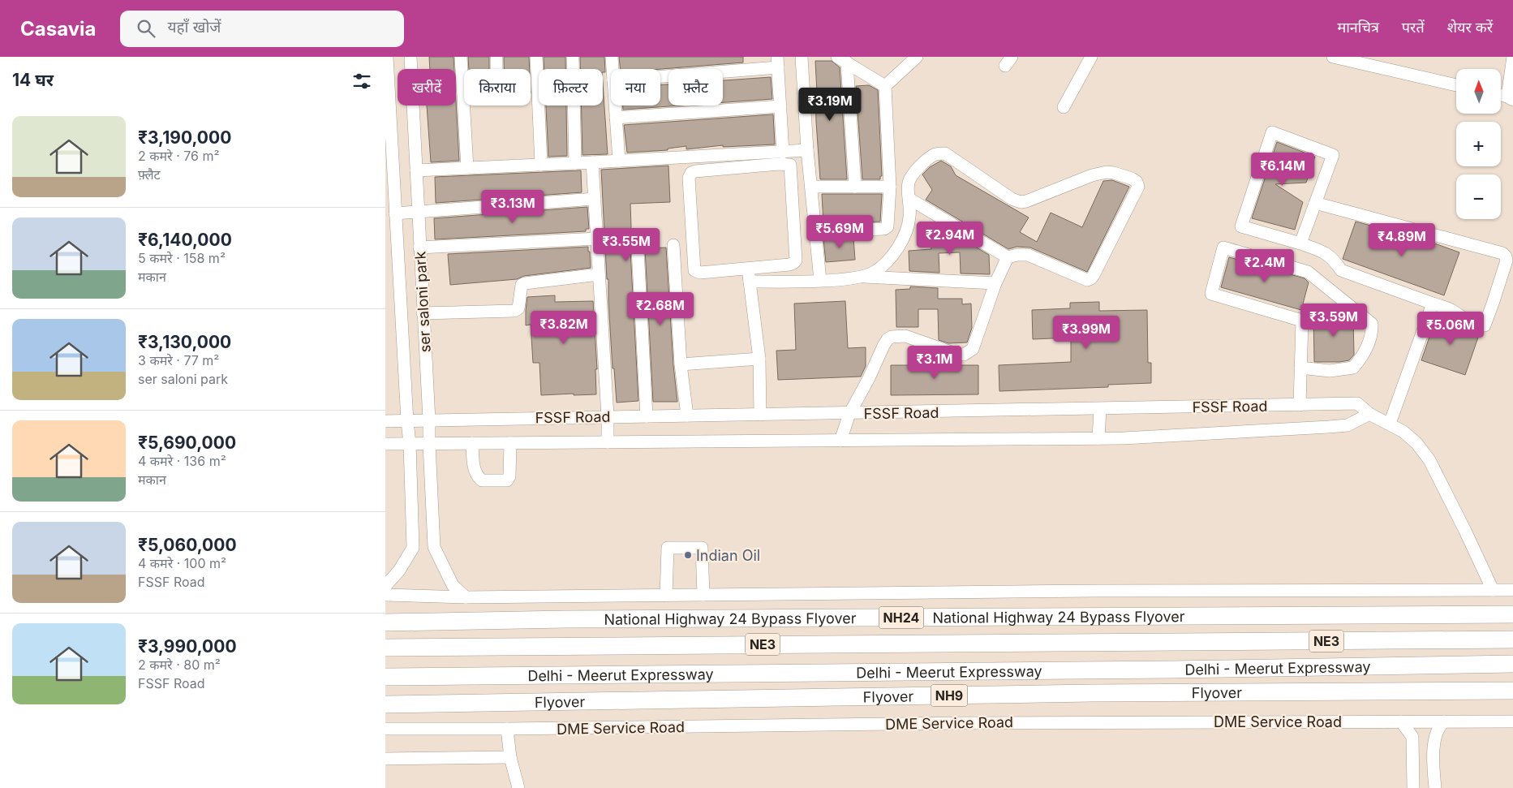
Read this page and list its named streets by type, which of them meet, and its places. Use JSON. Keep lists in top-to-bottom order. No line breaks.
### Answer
{"streets":{"highway":["National Highway 24 Bypass Flyover","NH24","NE3","Delhi - Meerut Expressway","Flyover","NH9"],"street":["ser saloni park","FSSF Road","DME Service Road"]},"crossings":[["ser saloni park","FSSF Road"]],"places":["Indian Oil"],"north":"top","page":{"header":"Casavia","search":"यहाँ खोजें","nav":["मानचित्र","परतें","शेयर करें"],"heading":"14 घर","map_buttons":["+","−"],"chip":["खरीदें","किराया","फ़िल्टर","नया","फ़्लैट"],"price":["₹3.19M","₹6.14M","₹3.13M","₹5.69M","₹2.94M","₹4.89M","₹3.55M","₹2.4M","₹2.68M","₹3.59M","₹3.82M","₹5.06M","₹3.99M","₹3.1M"],"list":[{"name":"₹3,190,000","note":"2 कमरे · 76 m² · फ़्लैट"},{"name":"₹6,140,000","note":"5 कमरे · 158 m² · मकान"},{"name":"₹3,130,000","note":"3 कमरे · 77 m² · ser saloni park"},{"name":"₹5,690,000","note":"4 कमरे · 136 m² · मकान"},{"name":"₹5,060,000","note":"4 कमरे · 100 m² · FSSF Road"},{"name":"₹3,990,000","note":"2 कमरे · 80 m² · FSSF Road"}]}}
